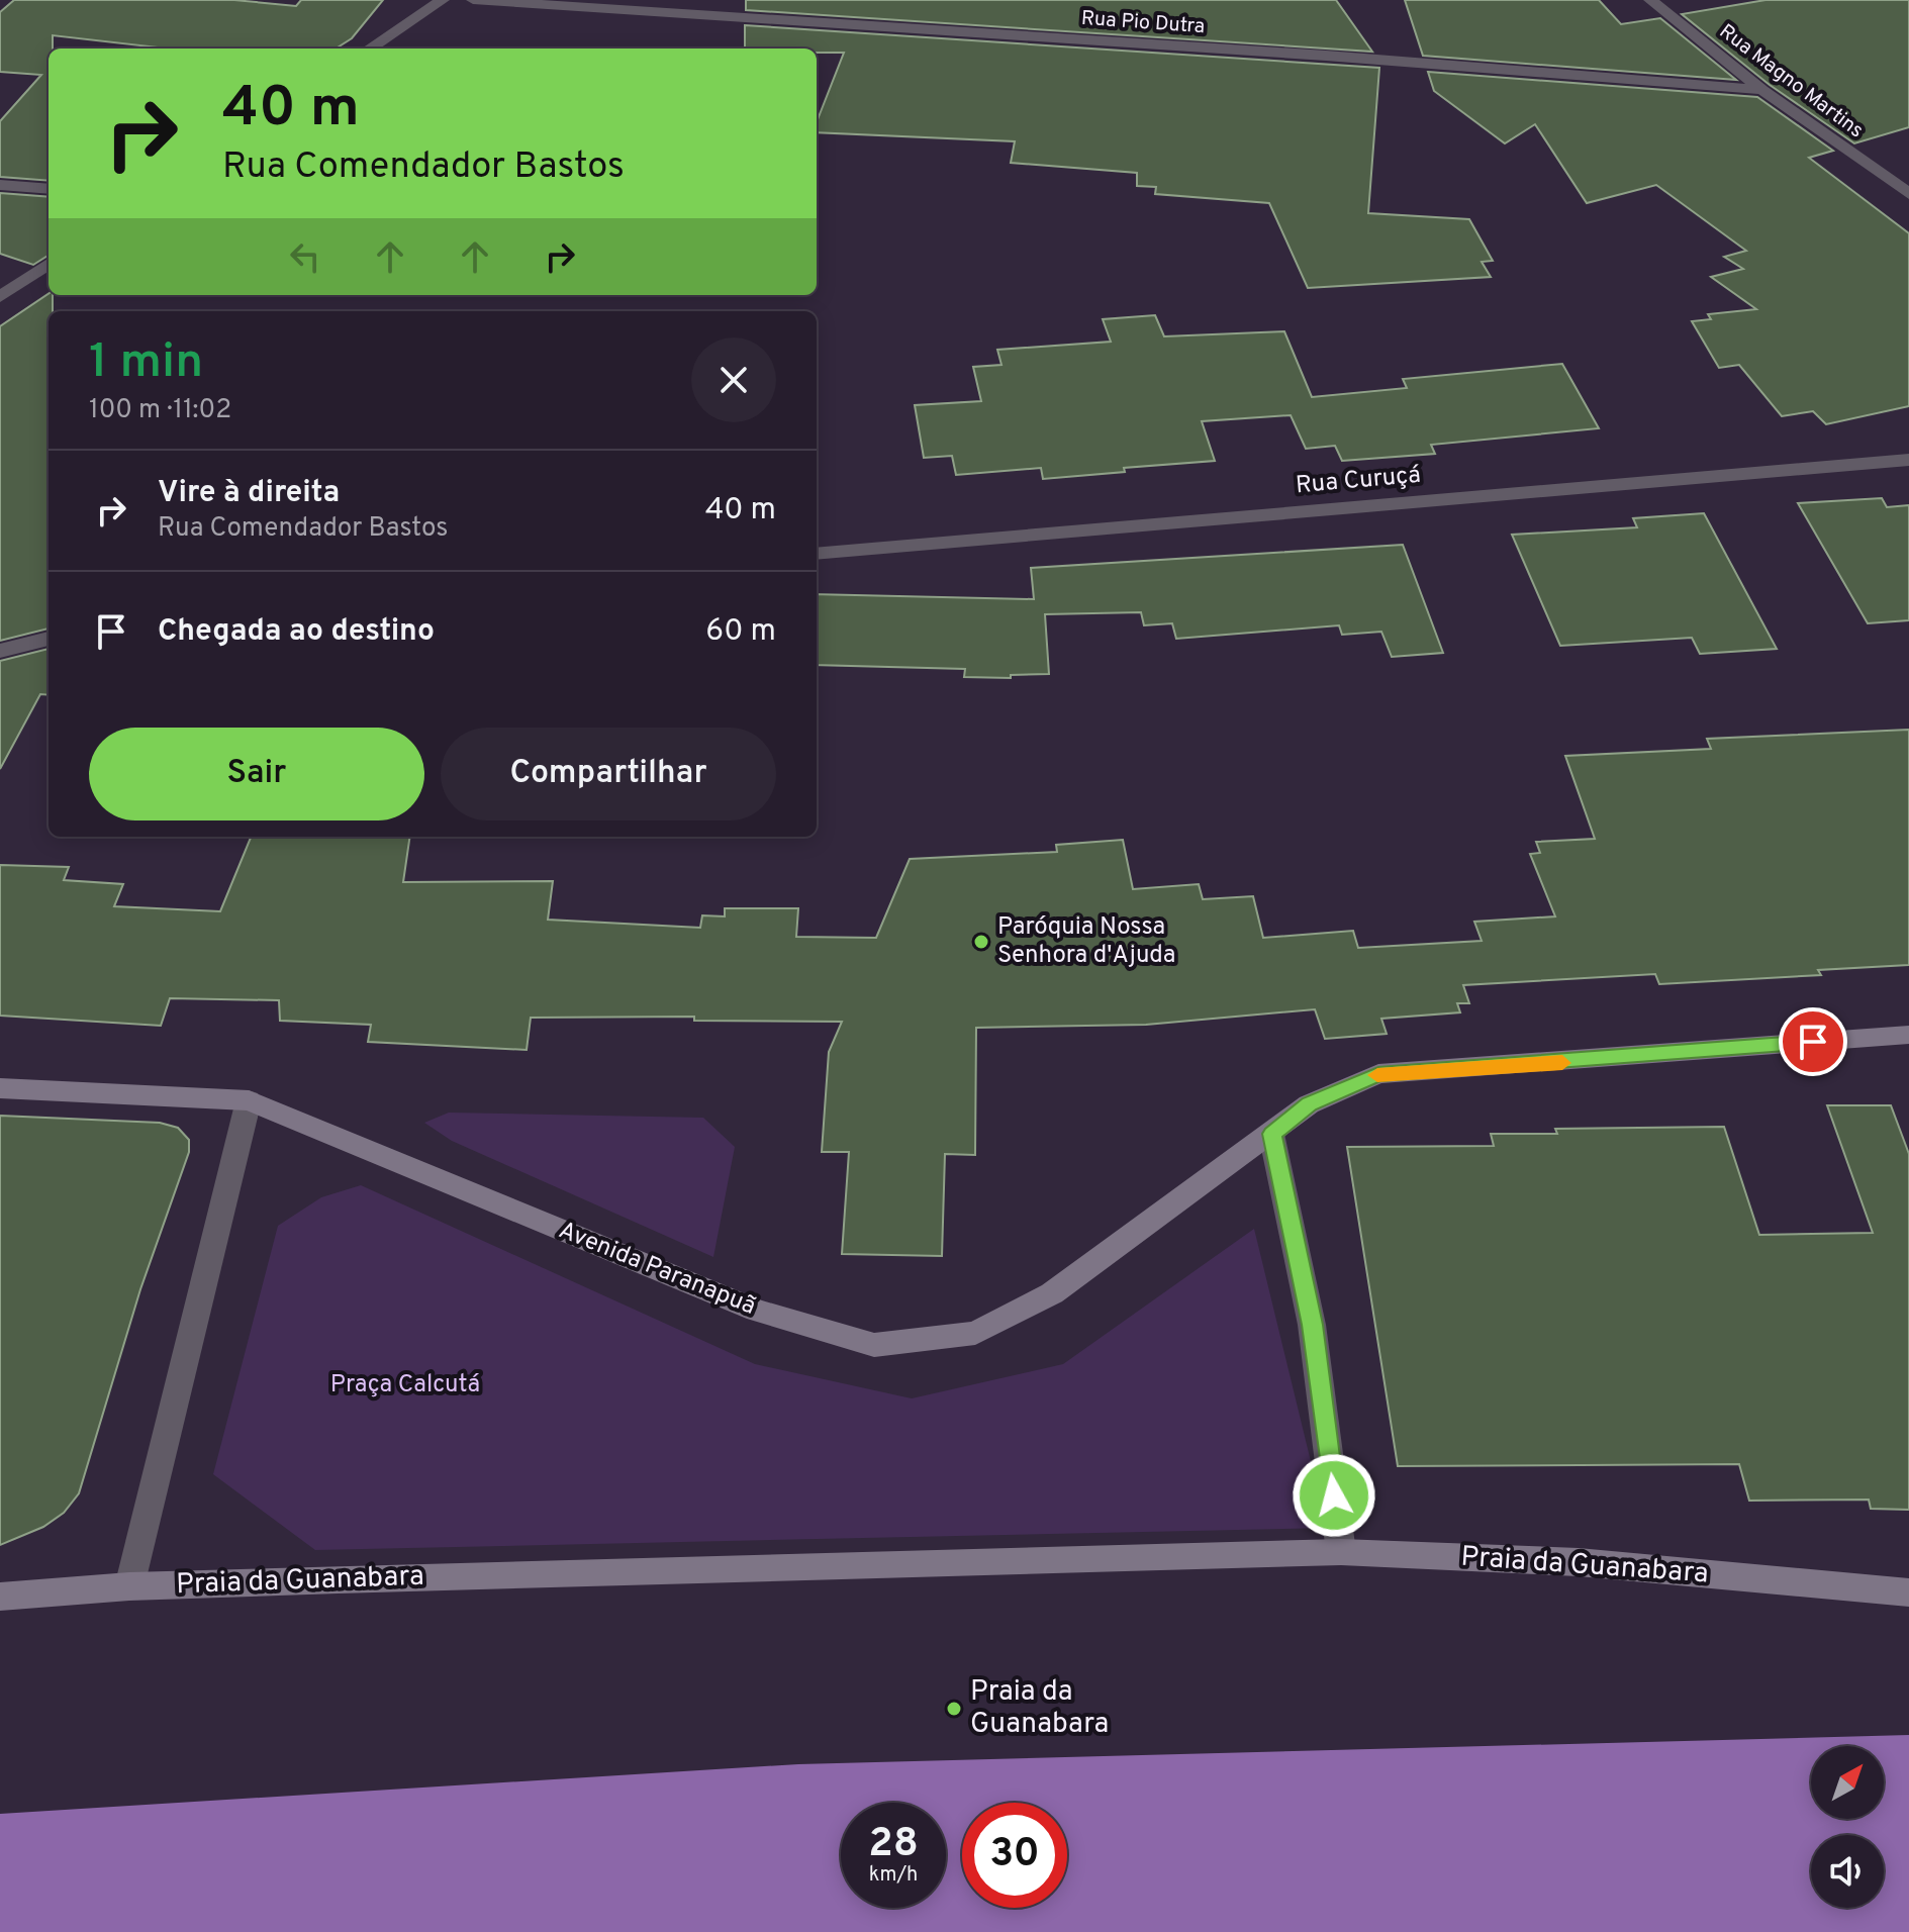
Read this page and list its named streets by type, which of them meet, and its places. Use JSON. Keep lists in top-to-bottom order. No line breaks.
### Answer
{"streets":{"street":["Rua Pio Dutra","Rua Magno Martins","Rua Curuçá","Avenida Paranapuã","Praia da Guanabara"]},"crossings":[["Rua Pio Dutra","Rua Magno Martins"]],"parks":["Praça Calcutá"],"places":["Paróquia Nossa Senhora d'Ajuda","Praia da Guanabara"],"north":"top right","page":{"turn":["40 m","Rua Comendador Bastos"],"heading":["1 min","100 m · 11:02"],"list":[{"name":"Vire à direita","note":"Rua Comendador Bastos","value":"40 m"},{"name":"Chegada ao destino","value":"60 m"}],"buttons":["Sair","Compartilhar"],"speed":"28 km/h","limit":"30"}}
